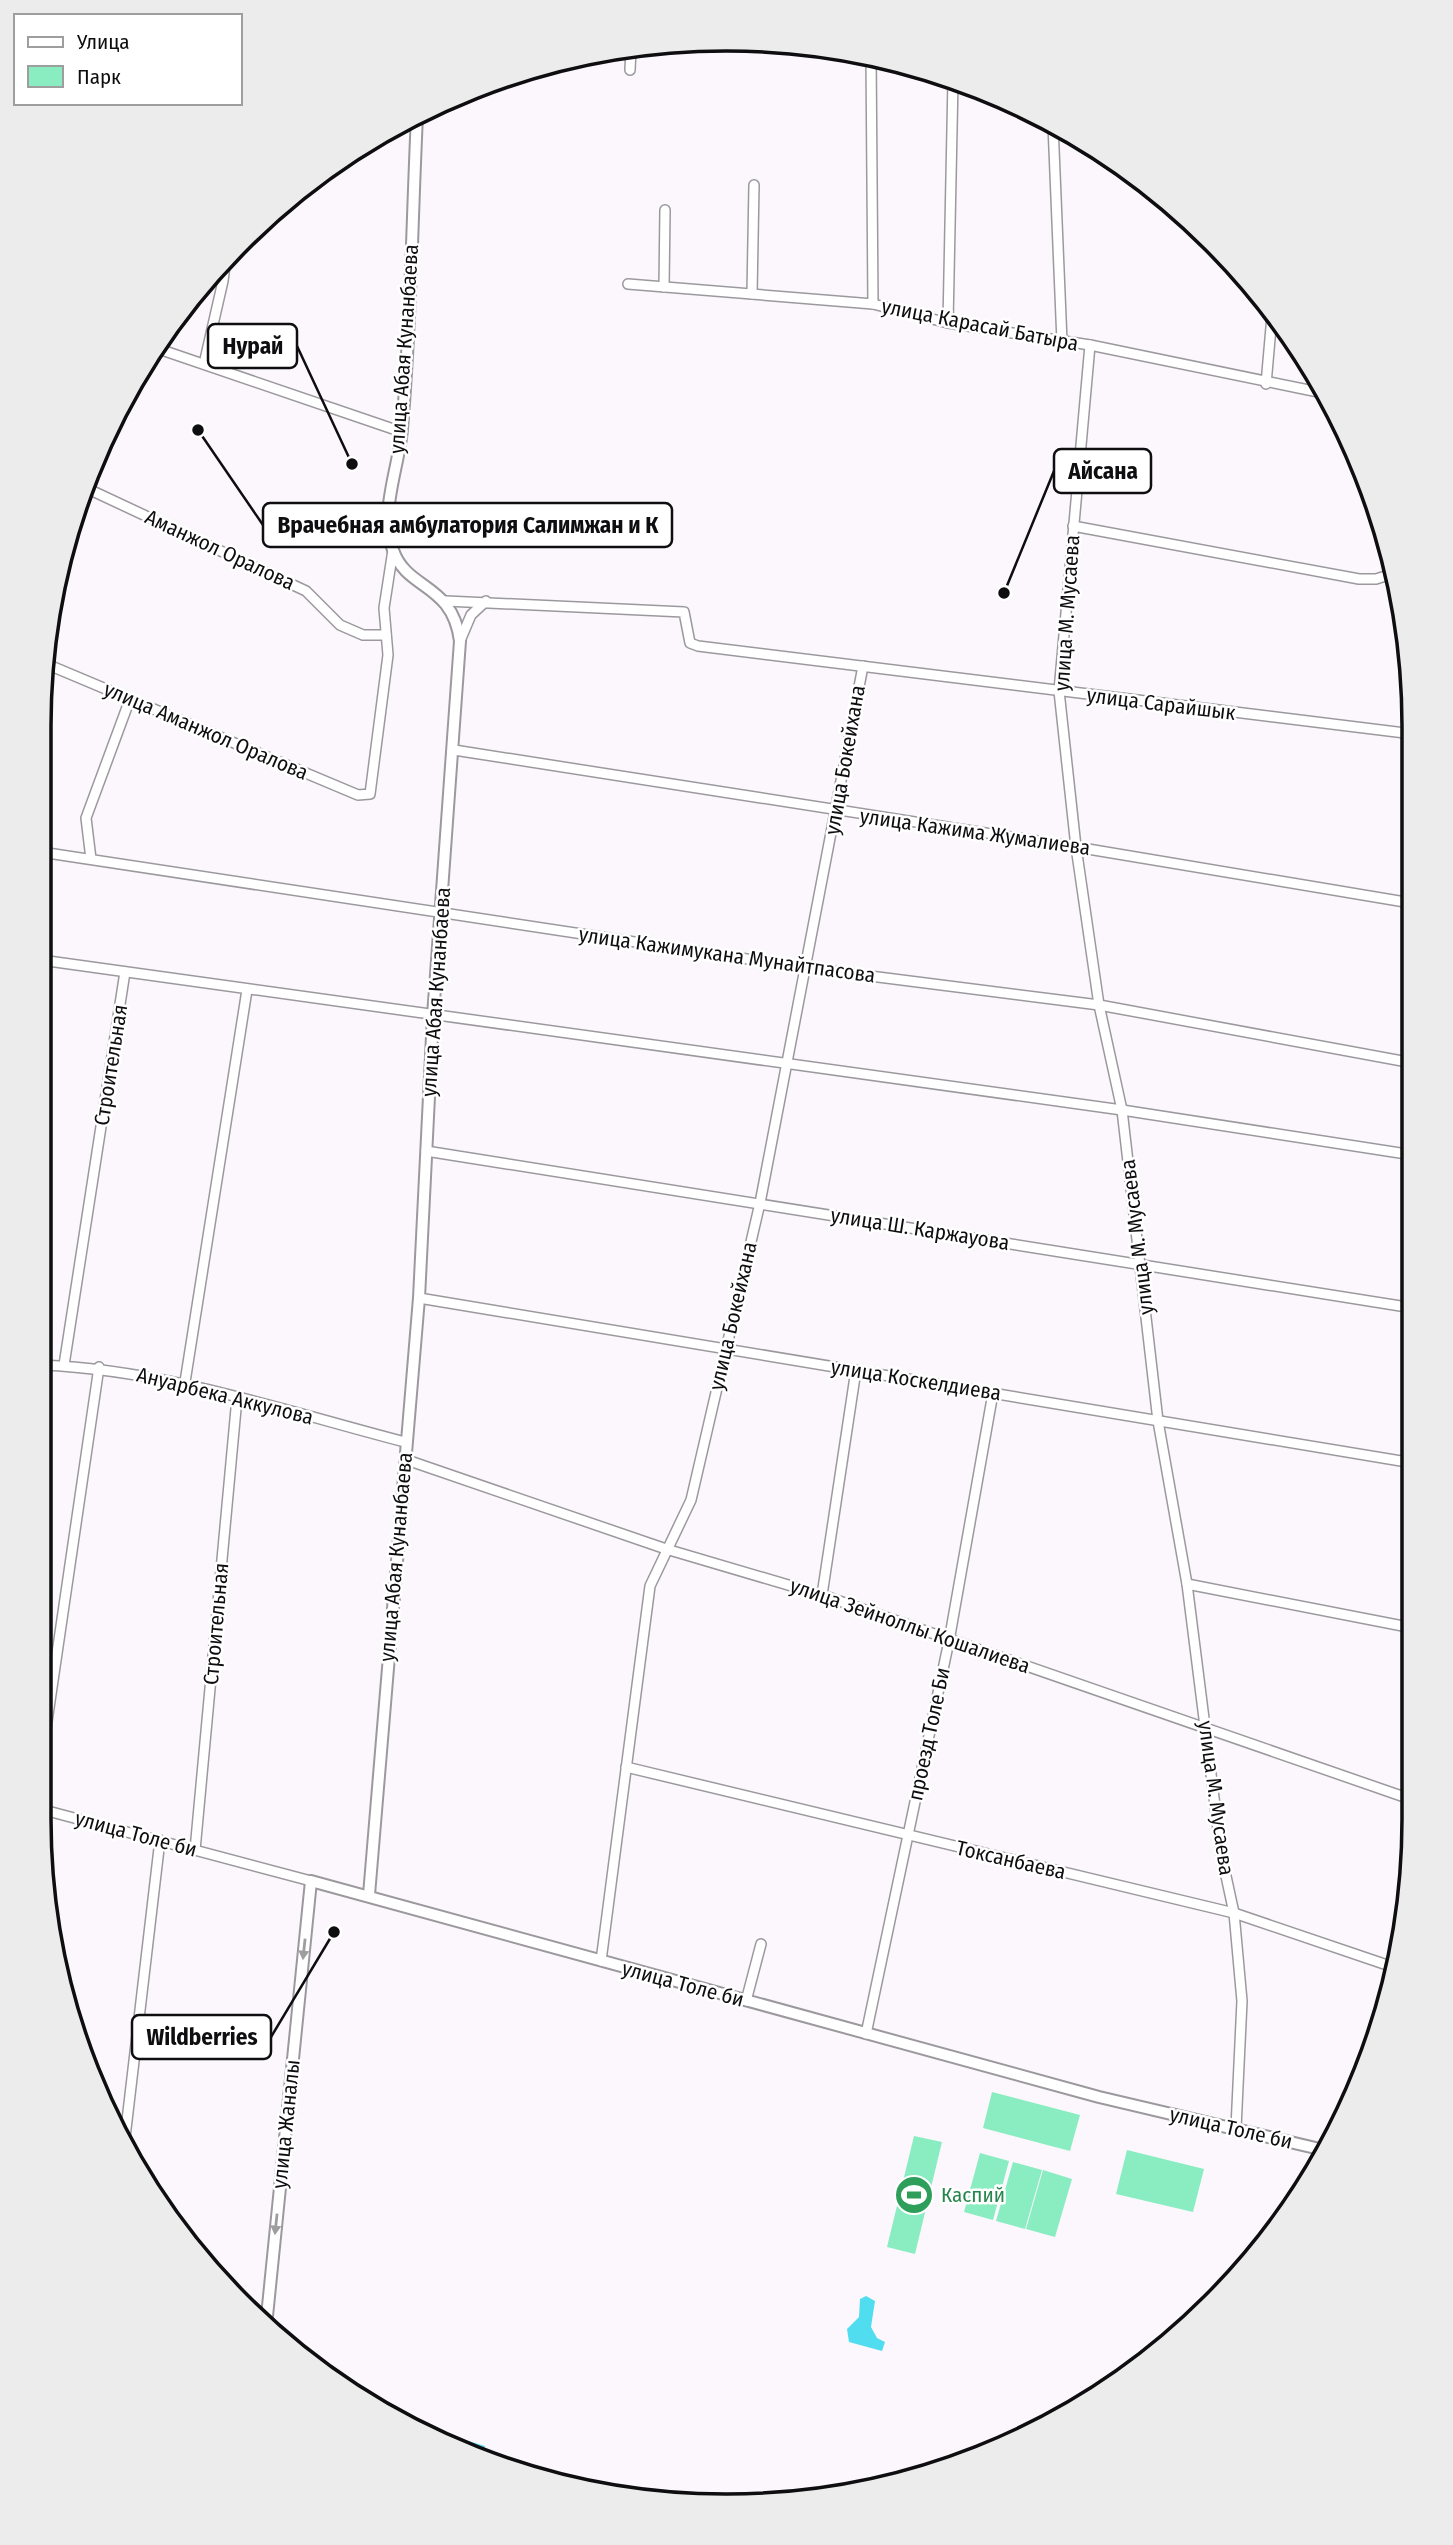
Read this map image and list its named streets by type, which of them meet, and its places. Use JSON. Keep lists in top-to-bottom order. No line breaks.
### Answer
{"streets":{"street":["улица Карасай Батыра","улица Абая Кунанбаева","Аманжол Оралова","улица М. Мусаева","улица Сарайшык","улица Аманжол Оралова","улица Бокейхана","улица Кажима Жумалиева","улица Кажимукана Мунайтпасова","Строительная","улица Ш. Каржауова","улица Коскелдиева","Ануарбека Аккулова","улица Зейноллы Кошалиева","проезд Толе Би","улица Толе би","Токсанбаева","улица Жаналы"]},"crossings":[["улица Карасай Батыра","улица М. Мусаева"],["улица Абая Кунанбаева","улица Кажима Жумалиева"],["улица Абая Кунанбаева","улица Кажимукана Мунайтпасова"],["улица Абая Кунанбаева","улица Ш. Каржауова"],["улица Абая Кунанбаева","улица Коскелдиева"],["улица Абая Кунанбаева","Ануарбека Аккулова"],["улица Абая Кунанбаева","улица Зейноллы Кошалиева"],["улица Абая Кунанбаева","улица Толе би"],["Аманжол Оралова","улица Аманжол Оралова"],["улица М. Мусаева","улица Сарайшык"],["улица М. Мусаева","улица Кажима Жумалиева"],["улица М. Мусаева","улица Кажимукана Мунайтпасова"],["улица М. Мусаева","улица Ш. Каржауова"],["улица М. Мусаева","улица Коскелдиева"],["улица М. Мусаева","улица Зейноллы Кошалиева"],["улица М. Мусаева","улица Толе би"],["улица М. Мусаева","Токсанбаева"],["улица Сарайшык","улица Бокейхана"],["улица Бокейхана","улица Кажима Жумалиева"],["улица Бокейхана","улица Кажимукана Мунайтпасова"],["улица Бокейхана","улица Ш. Каржауова"],["улица Бокейхана","улица Коскелдиева"],["улица Бокейхана","улица Зейноллы Кошалиева"],["улица Бокейхана","улица Толе би"],["улица Бокейхана","Токсанбаева"],["Строительная","Ануарбека Аккулова"],["Строительная","улица Толе би"],["улица Коскелдиева","проезд Толе Би"],["улица Зейноллы Кошалиева","проезд Толе Би"],["проезд Толе Би","улица Толе би"],["проезд Толе Би","Токсанбаева"],["улица Толе би","улица Жаналы"]],"one_way":["улица Жаналы"],"places":{"other":["Врачебная амбулатория Салимжан и К","Нурай","Айсана","Wildberries"],"sports":["Каспий"]},"legend":["Улица","Парк"]}
